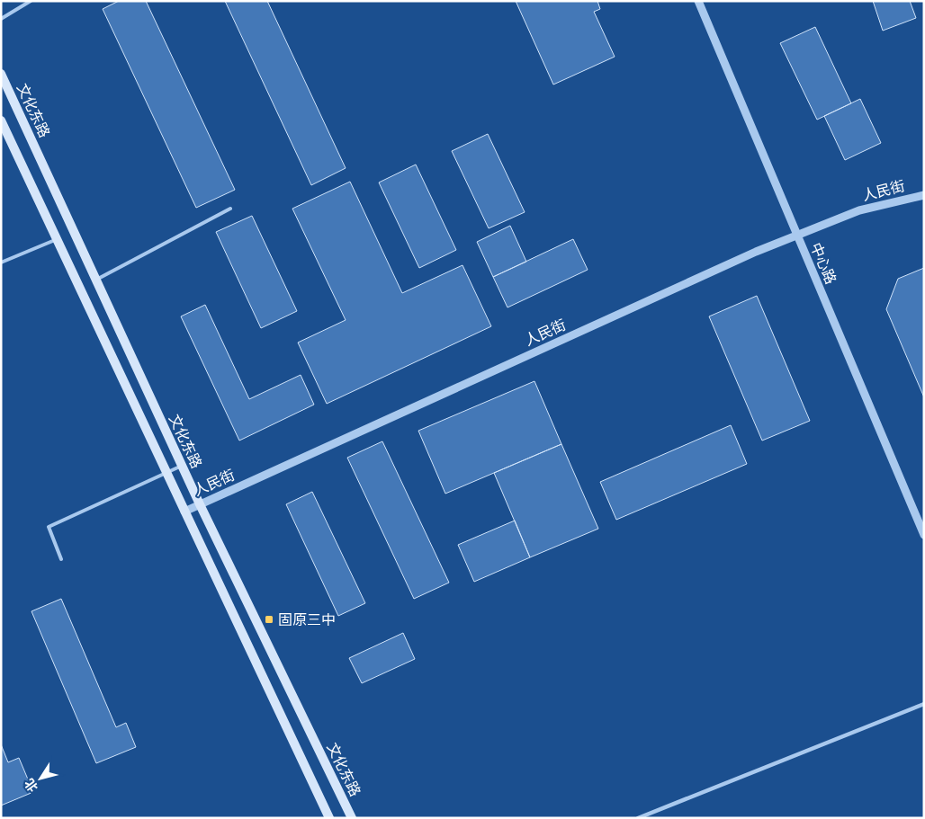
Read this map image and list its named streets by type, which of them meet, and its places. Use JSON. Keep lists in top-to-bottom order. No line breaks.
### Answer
{"streets":{"main road":["文化东路"],"street":["人民街","中心路"]},"crossings":[["文化东路","人民街"],["人民街","中心路"]],"places":{"transit":["固原三中"]},"north":"bottom left"}
